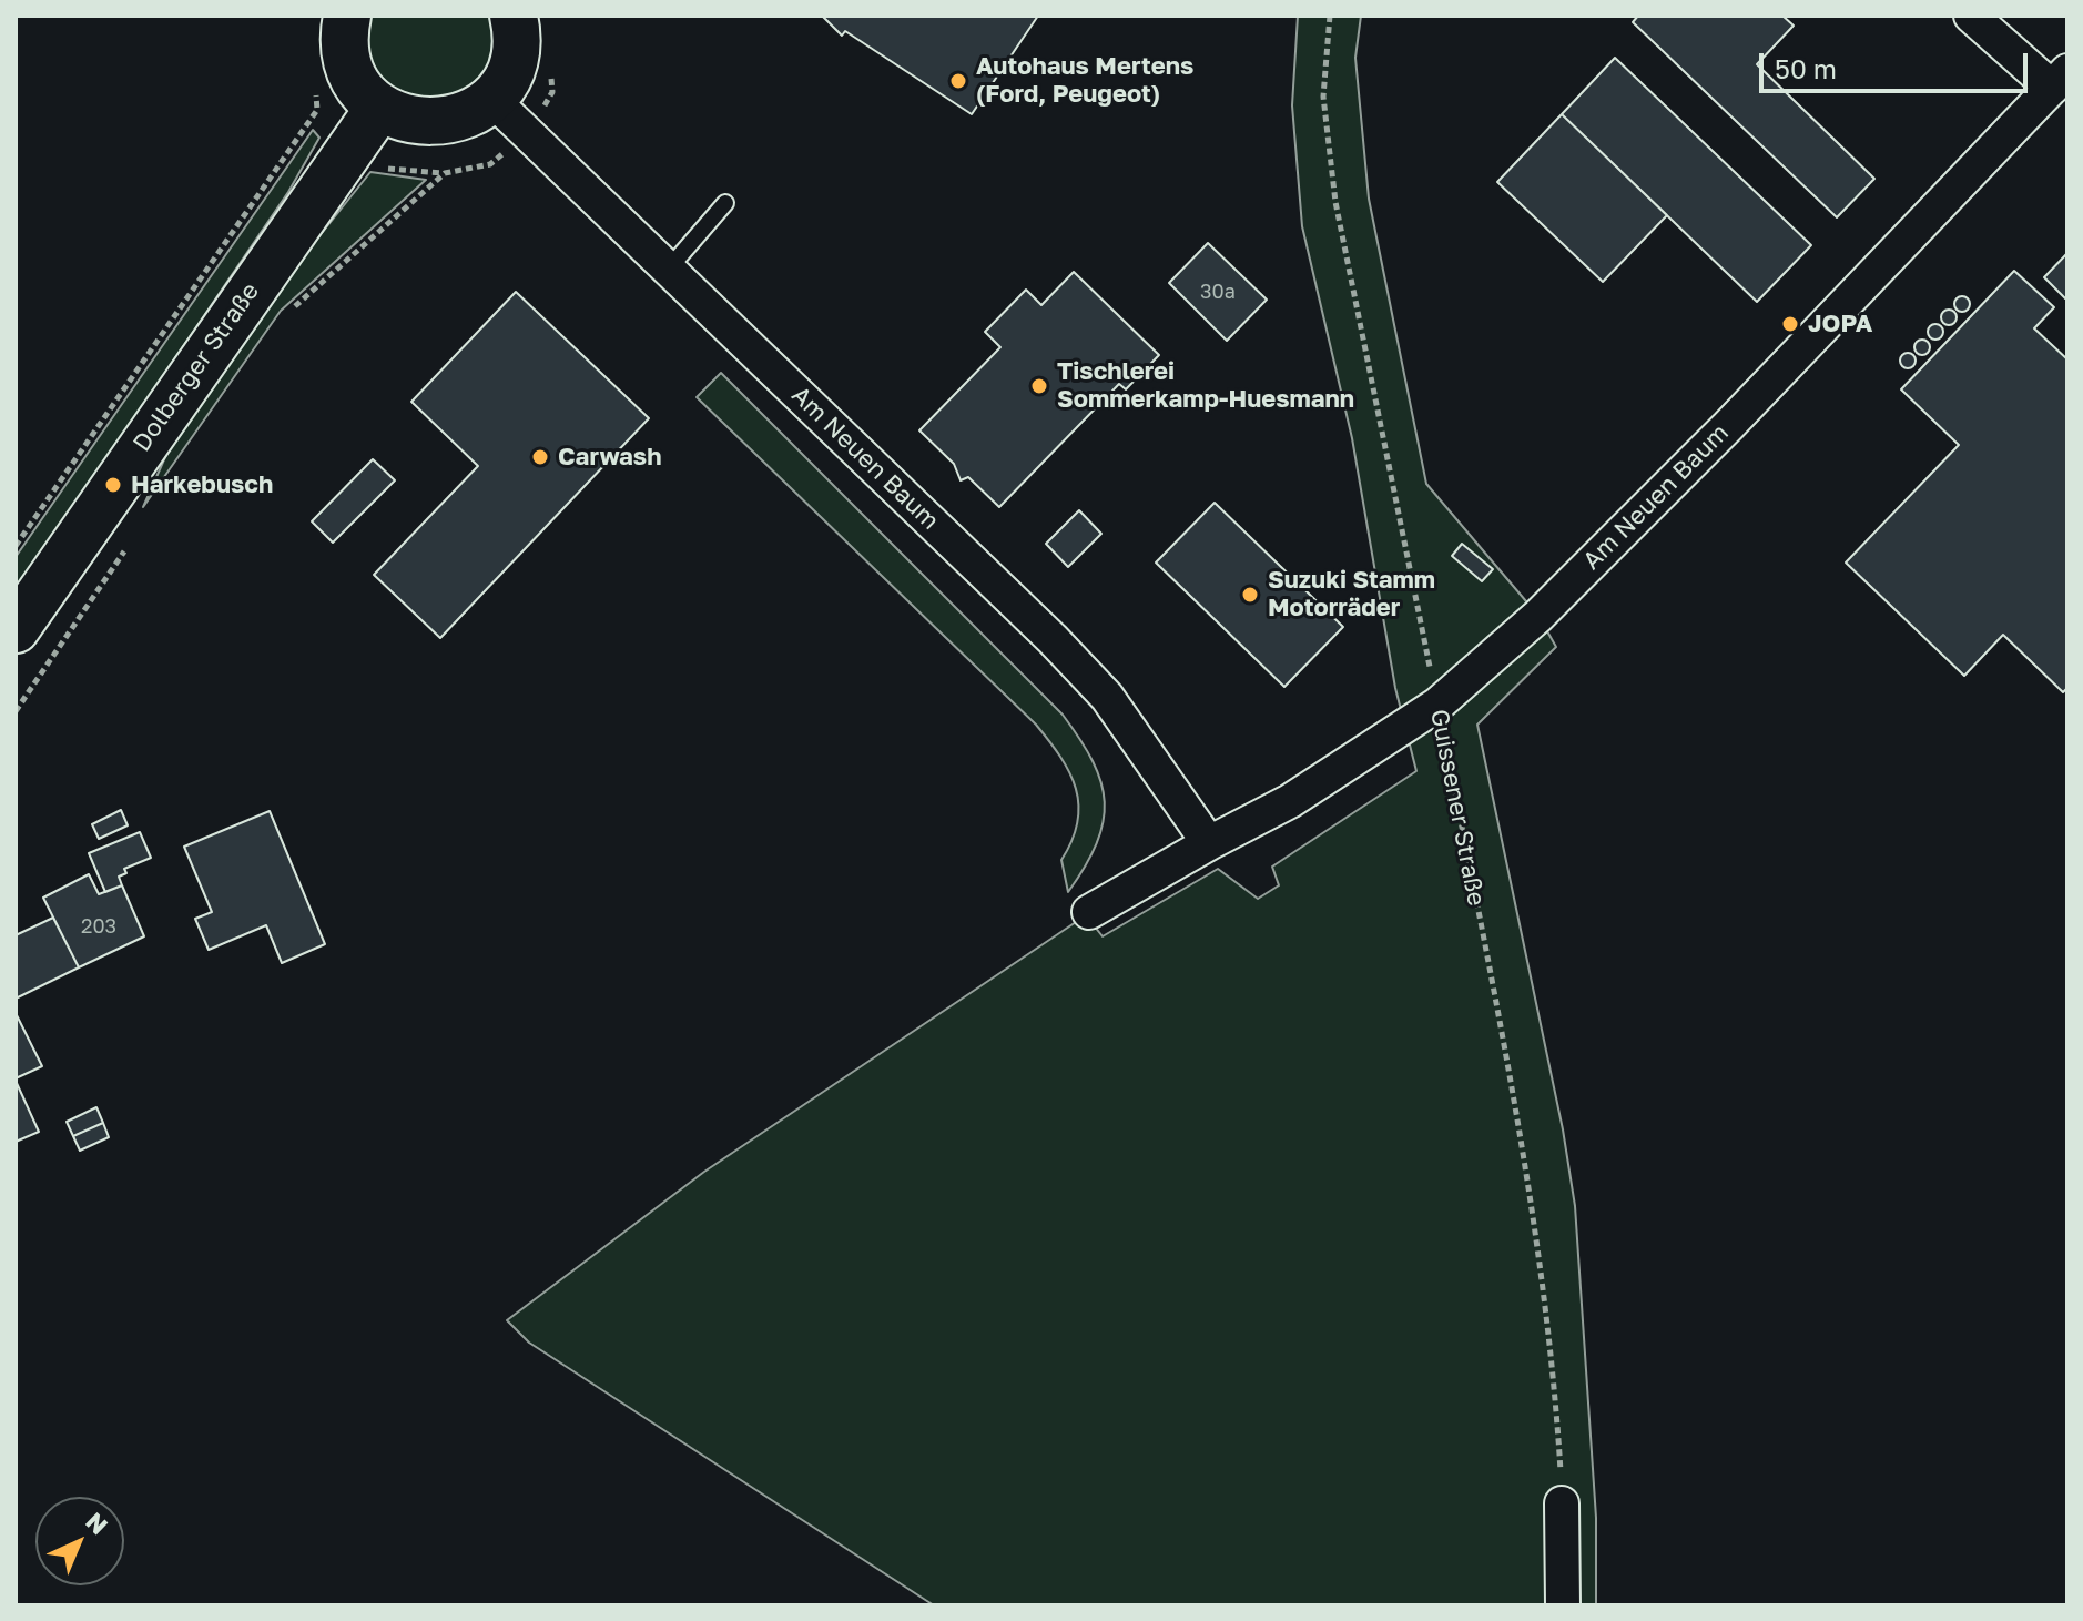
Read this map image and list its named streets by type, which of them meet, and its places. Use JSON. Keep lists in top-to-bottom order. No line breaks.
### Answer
{"streets":{"main road":["Dolberger Straße"],"street":["Am Neuen Baum"],"path":["Guissener Straße"]},"crossings":[["Am Neuen Baum","Guissener Straße"]],"places":["Autohaus Mertens (Ford, Peugeot)","JOPA","Tischlerei Sommerkamp-Huesmann","Carwash","Harkebusch","Suzuki Stamm Motorräder"],"house_numbers":["30a","203"],"scale_bar":"50 m","north":"top right"}
